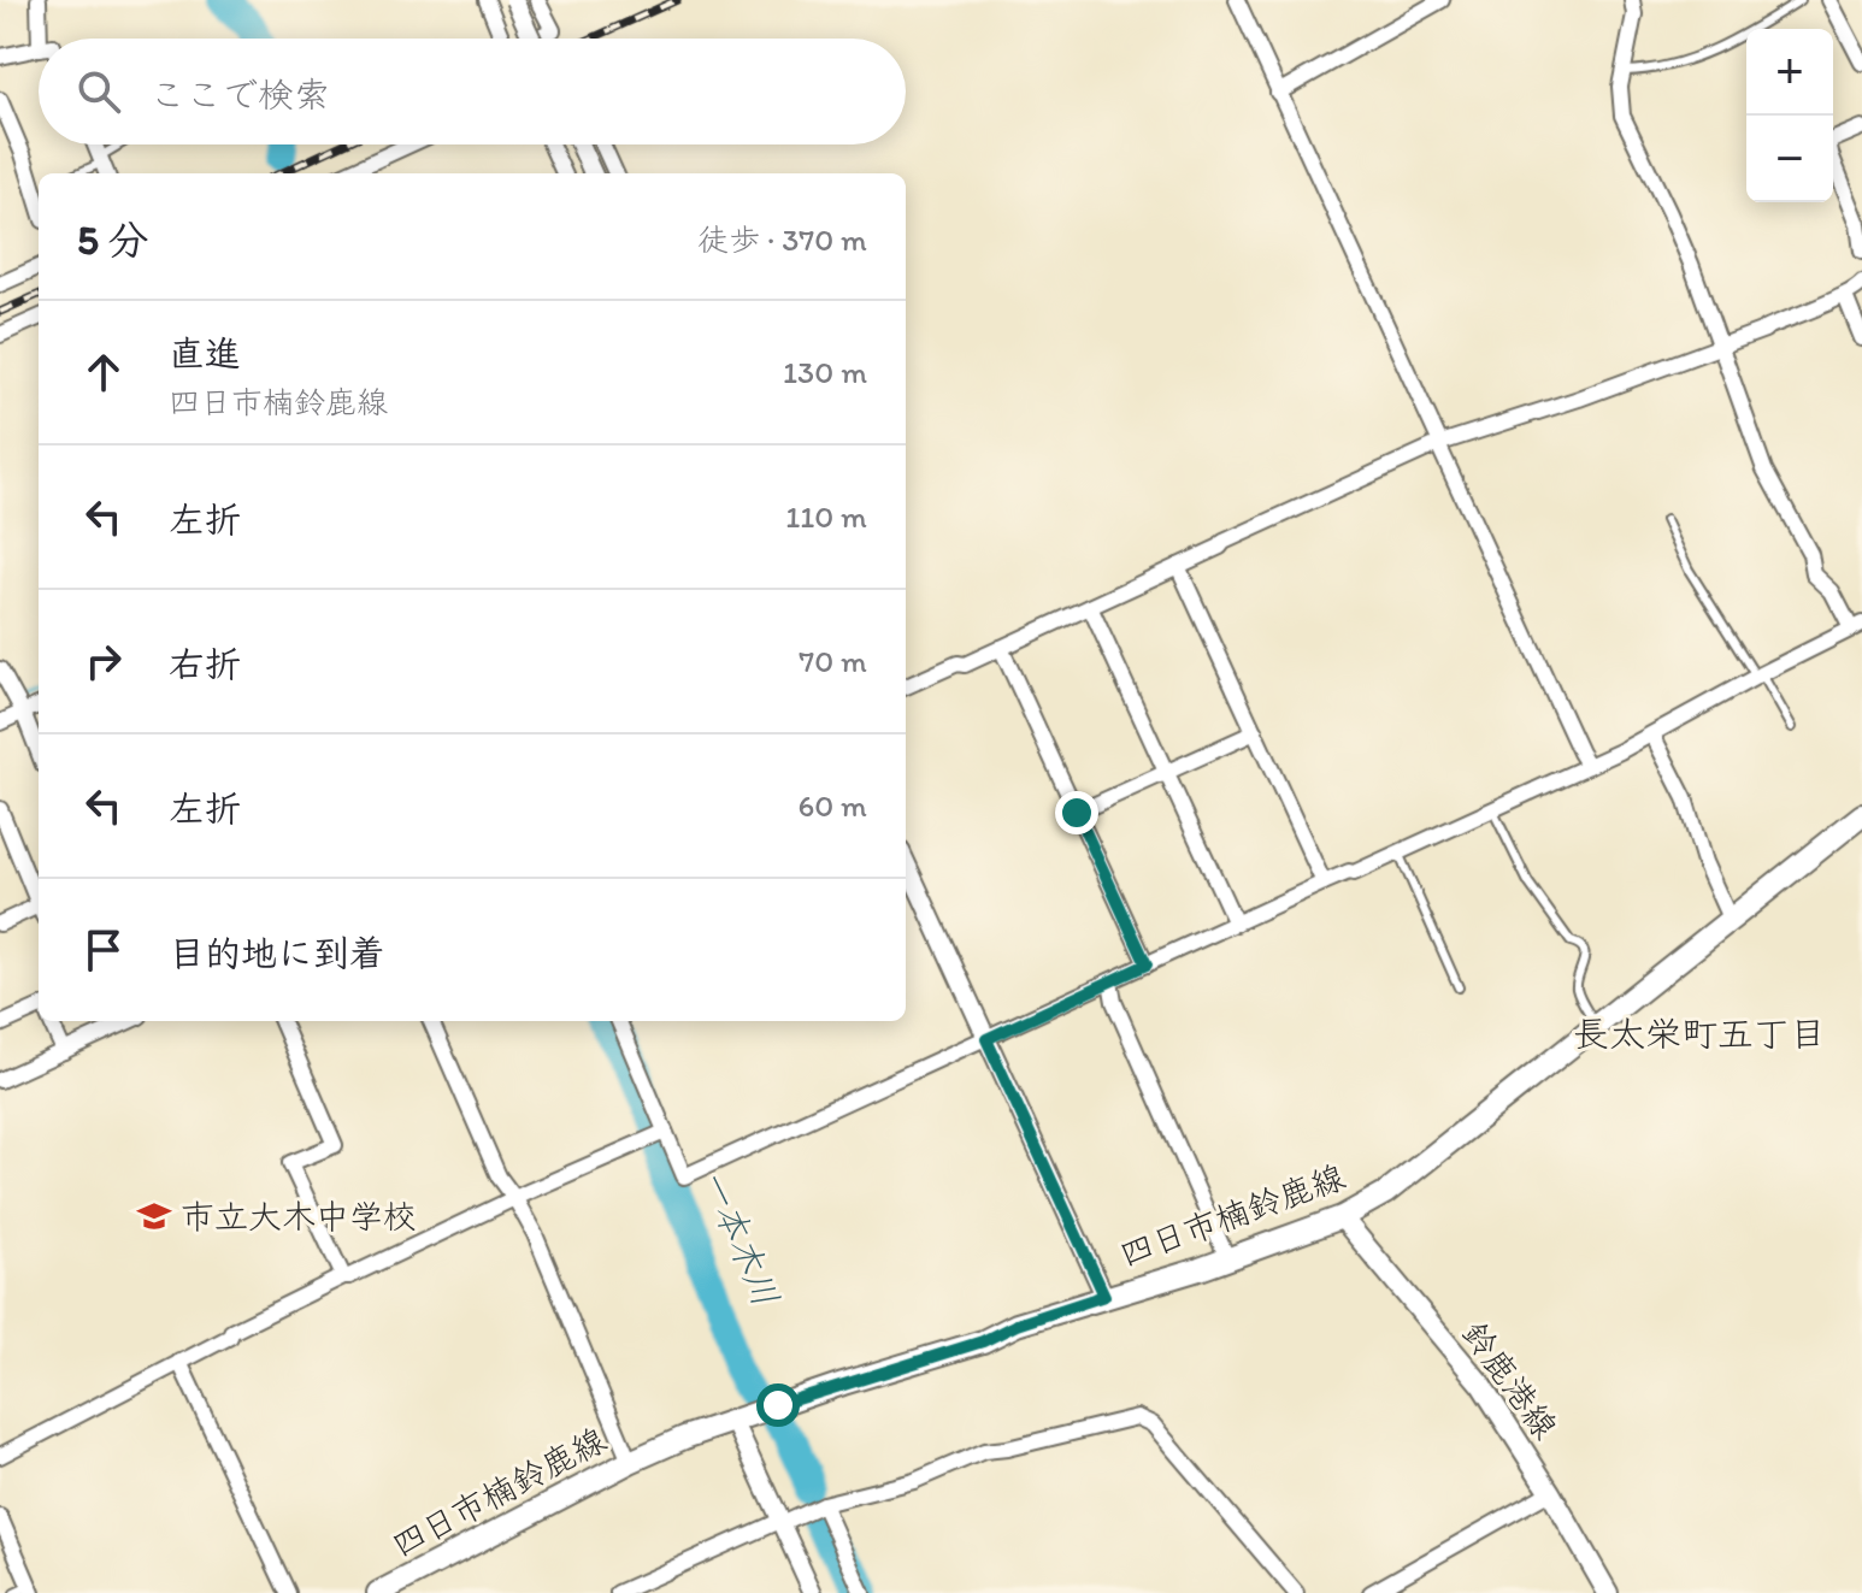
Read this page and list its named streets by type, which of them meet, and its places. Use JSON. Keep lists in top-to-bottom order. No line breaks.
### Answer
{"streets":{"main road":["四日市楠鈴鹿線","鈴鹿港線"]},"crossings":[["四日市楠鈴鹿線","鈴鹿港線"]],"districts":["長太栄町五丁目"],"water":["一本木川"],"places":{"school or university":["市立大木中学校"]},"page":{"map_buttons":["+","−"],"search":"ここで検索","heading":["5 分","徒歩 · 370 m"],"list":[["直進","四日市楠鈴鹿線","130 m"],["左折","110 m"],["右折","70 m"],["左折","60 m"],"目的地に到着"]}}
